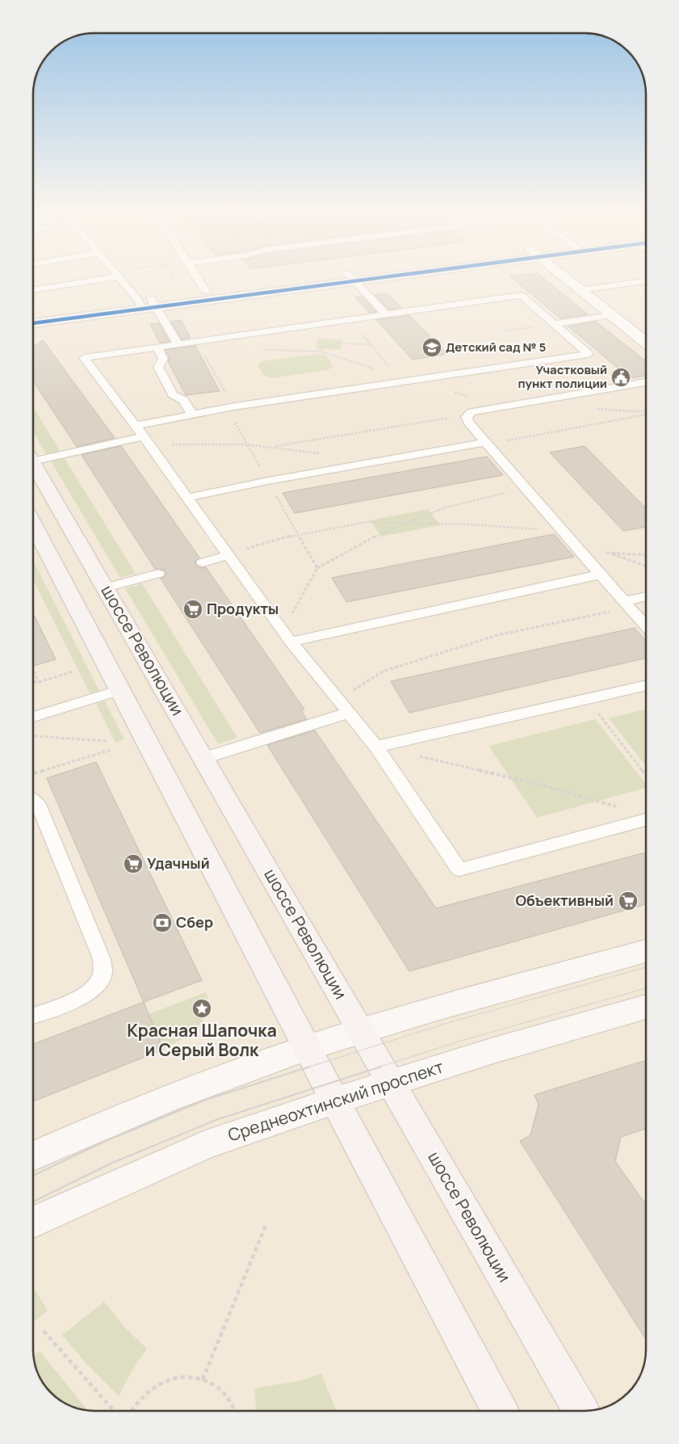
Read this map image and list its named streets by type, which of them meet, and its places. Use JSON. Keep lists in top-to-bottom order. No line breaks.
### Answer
{"streets":{"main road":["шоссе Революции"],"street":["Среднеохтинский проспект"]},"crossings":[["шоссе Революции","Среднеохтинский проспект"]],"places":{"school or university":["Детский сад № 5"],"public building":["Участковый пункт полиции"],"supermarket":["Продукты","Удачный","Объективный"],"bank":["Сбер"],"place":["Красная Шапочка и Серый Волк"]}}
